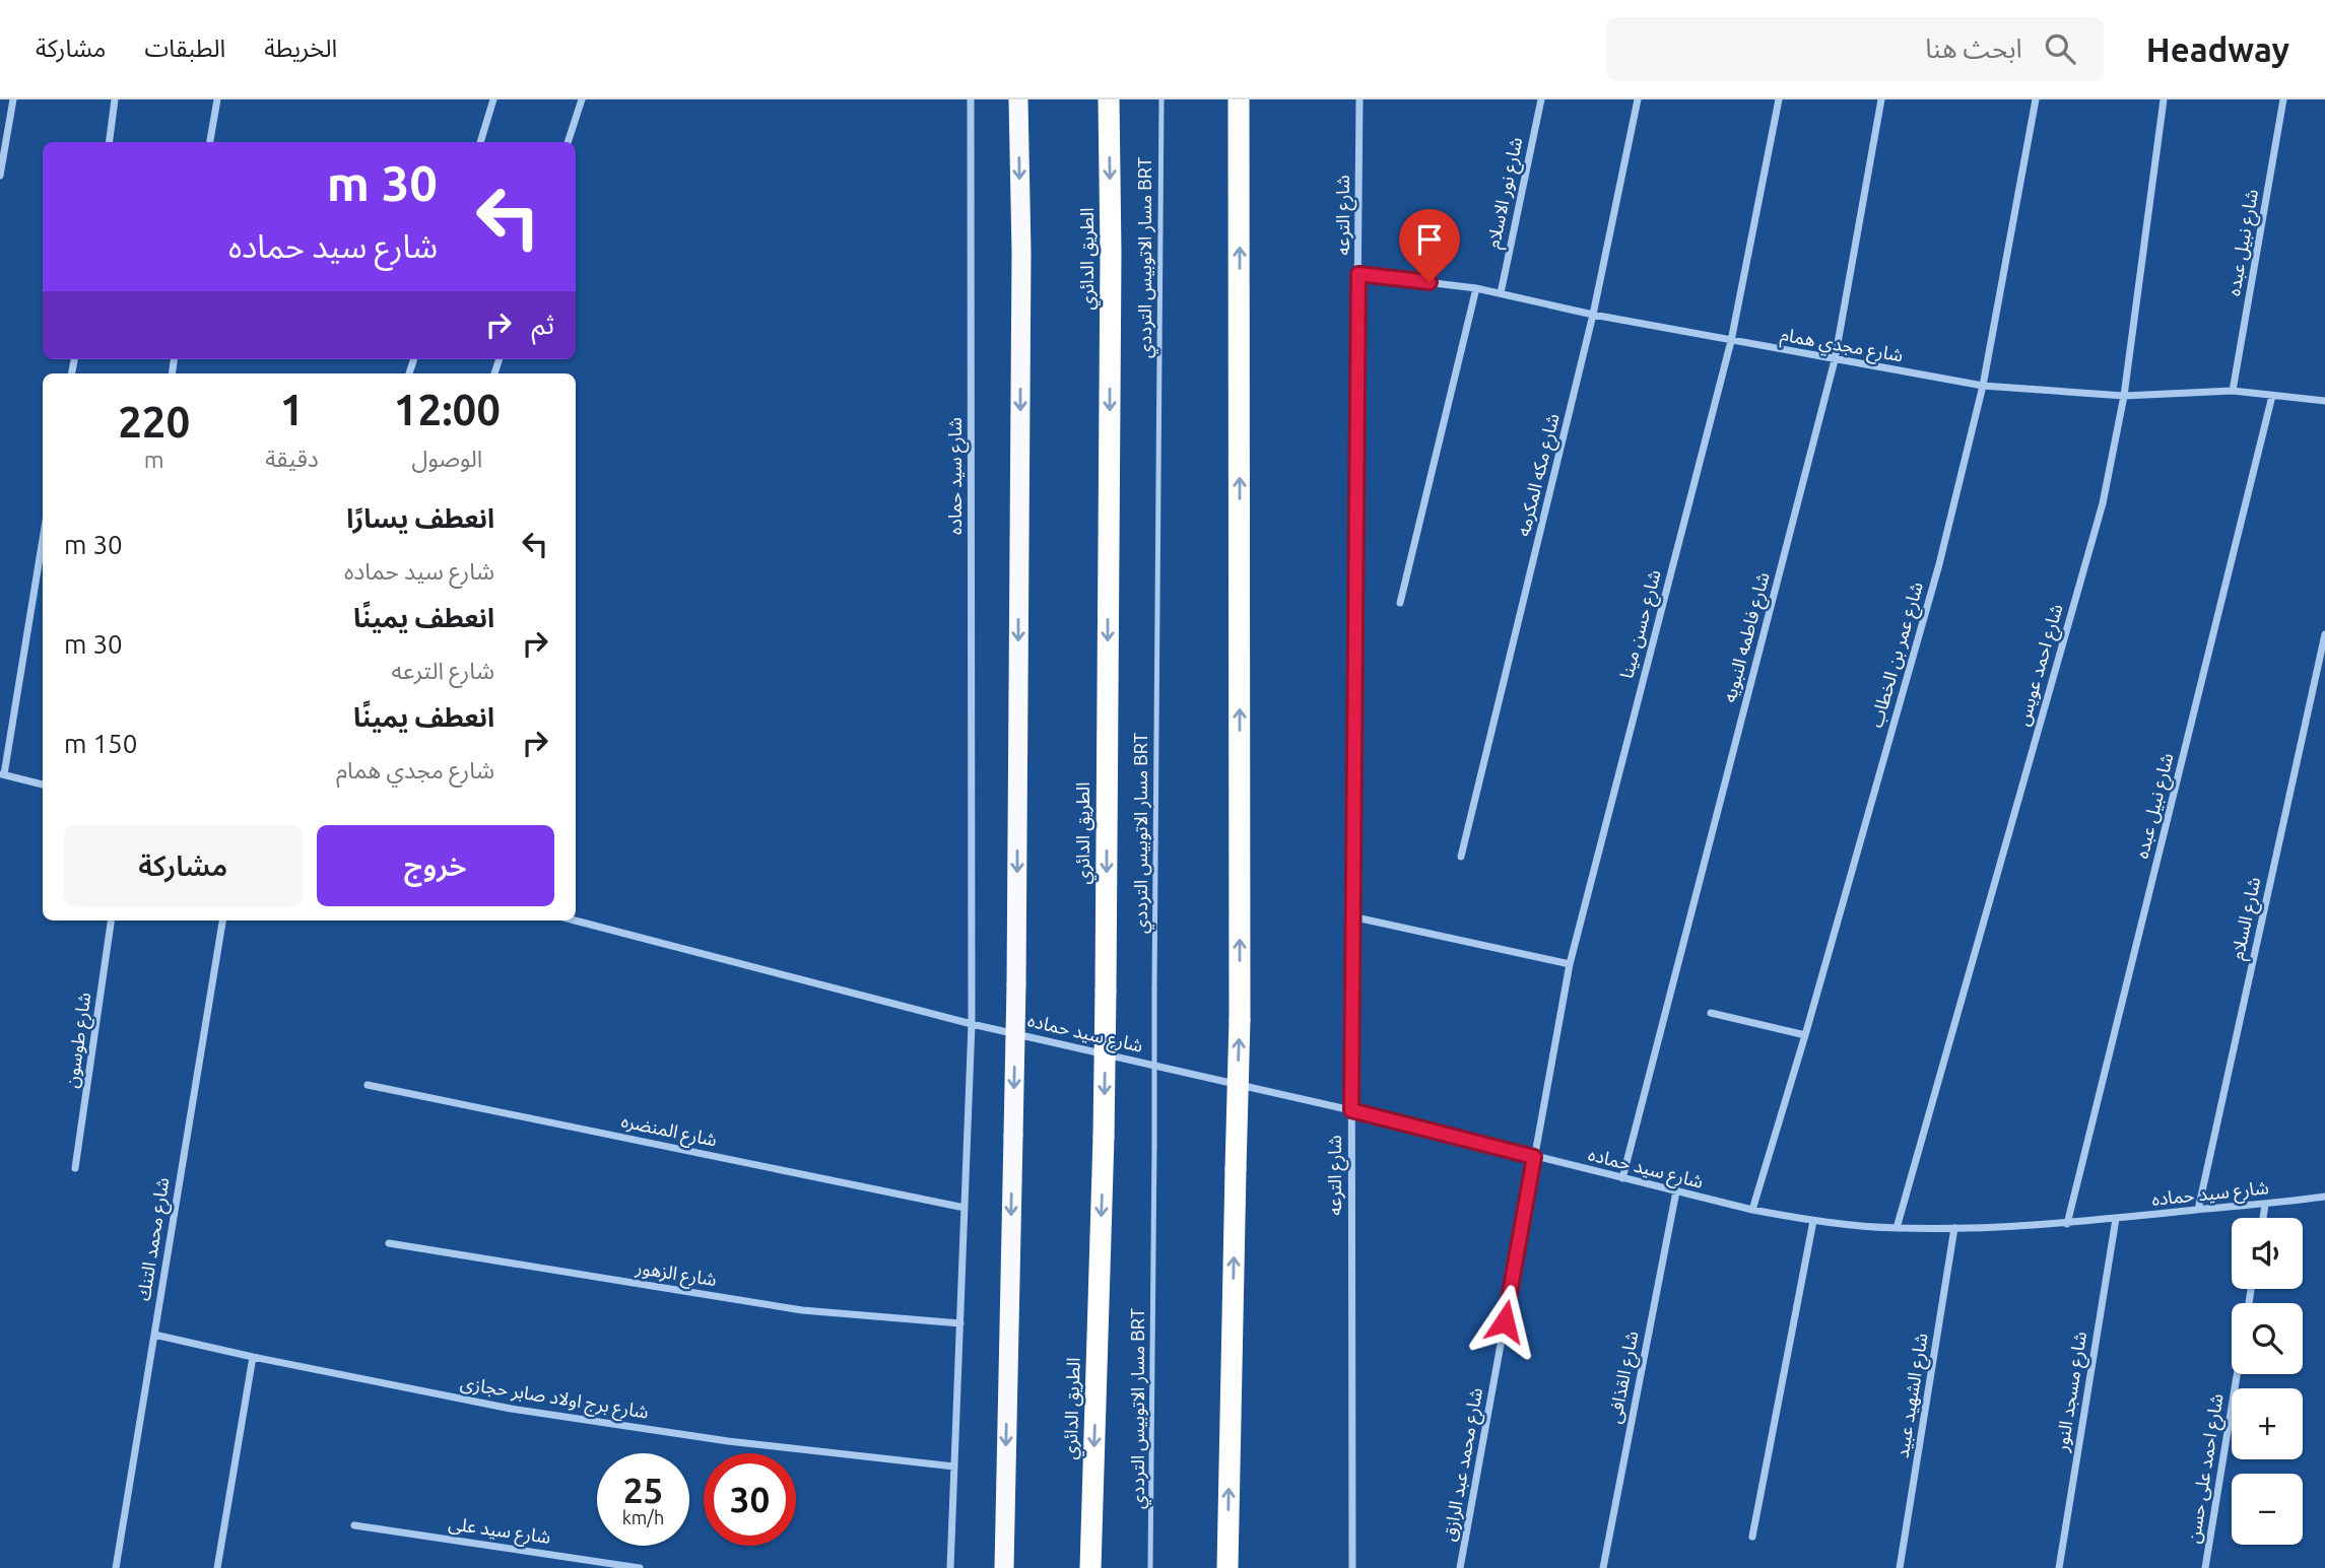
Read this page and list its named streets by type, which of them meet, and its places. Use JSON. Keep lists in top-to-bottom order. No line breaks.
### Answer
{"streets":{"highway":["الطريق الدائري"],"street":["شارع نور الاسلام","شارع الترعه","شارع نبيل عبده","شارع مجدي همام","شارع مكه المكرمه","شارع سيد حماده","شارع حسن مينا","شارع فاطمه النبويه","شارع عمر بن الخطاب","شارع احمد عويس","شارع السلام","شارع طوسون","شارع المنضره","شارع محمد التنك","شارع الزهور","شارع القذافى","شارع مسجد النور","شارع الشهيد عبيد","شارع برج اولاد صابر حجازى","شارع محمد عبد الرازق","شارع احمد على حسن","شارع سيد على"],"lane":["مسار الاتوبيس الترددي BRT"]},"crossings":[["شارع نور الاسلام","شارع مجدي همام"],["شارع الترعه","شارع مجدي همام"],["شارع الترعه","شارع سيد حماده"],["شارع نبيل عبده","شارع مجدي همام"],["شارع نبيل عبده","شارع سيد حماده"],["شارع مجدي همام","شارع مكه المكرمه"],["شارع مجدي همام","شارع حسن مينا"],["شارع مجدي همام","شارع فاطمه النبويه"],["شارع مجدي همام","شارع عمر بن الخطاب"],["شارع مجدي همام","شارع احمد عويس"],["شارع سيد حماده","شارع حسن مينا"],["شارع سيد حماده","شارع فاطمه النبويه"],["شارع سيد حماده","شارع عمر بن الخطاب"],["شارع سيد حماده","شارع احمد عويس"],["شارع سيد حماده","شارع السلام"],["شارع سيد حماده","شارع المنضره"],["شارع سيد حماده","شارع الزهور"],["شارع سيد حماده","شارع القذافى"],["شارع سيد حماده","شارع مسجد النور"],["شارع سيد حماده","شارع الشهيد عبيد"],["شارع سيد حماده","شارع برج اولاد صابر حجازى"],["شارع سيد حماده","شارع محمد عبد الرازق"],["شارع حسن مينا","شارع محمد عبد الرازق"],["شارع محمد التنك","شارع برج اولاد صابر حجازى"]],"page":{"header":"Headway","search":"ابحث هنا","nav":["الخريطة","الطبقات","مشاركة"],"turn":["30 m","شارع سيد حماده"],"then":"ثم","eta":["12:00","الوصول","1","دقيقة","220","m"],"list":[{"name":"انعطف يسارًا","note":"شارع سيد حماده","value":"30 m"},{"name":"انعطف يمينًا","note":"شارع الترعه","value":"30 m"},{"name":"انعطف يمينًا","note":"شارع مجدي همام","value":"150 m"}],"buttons":["خروج","مشاركة"],"map_buttons":["+","−"],"speed":"25 km/h","limit":"30"}}
